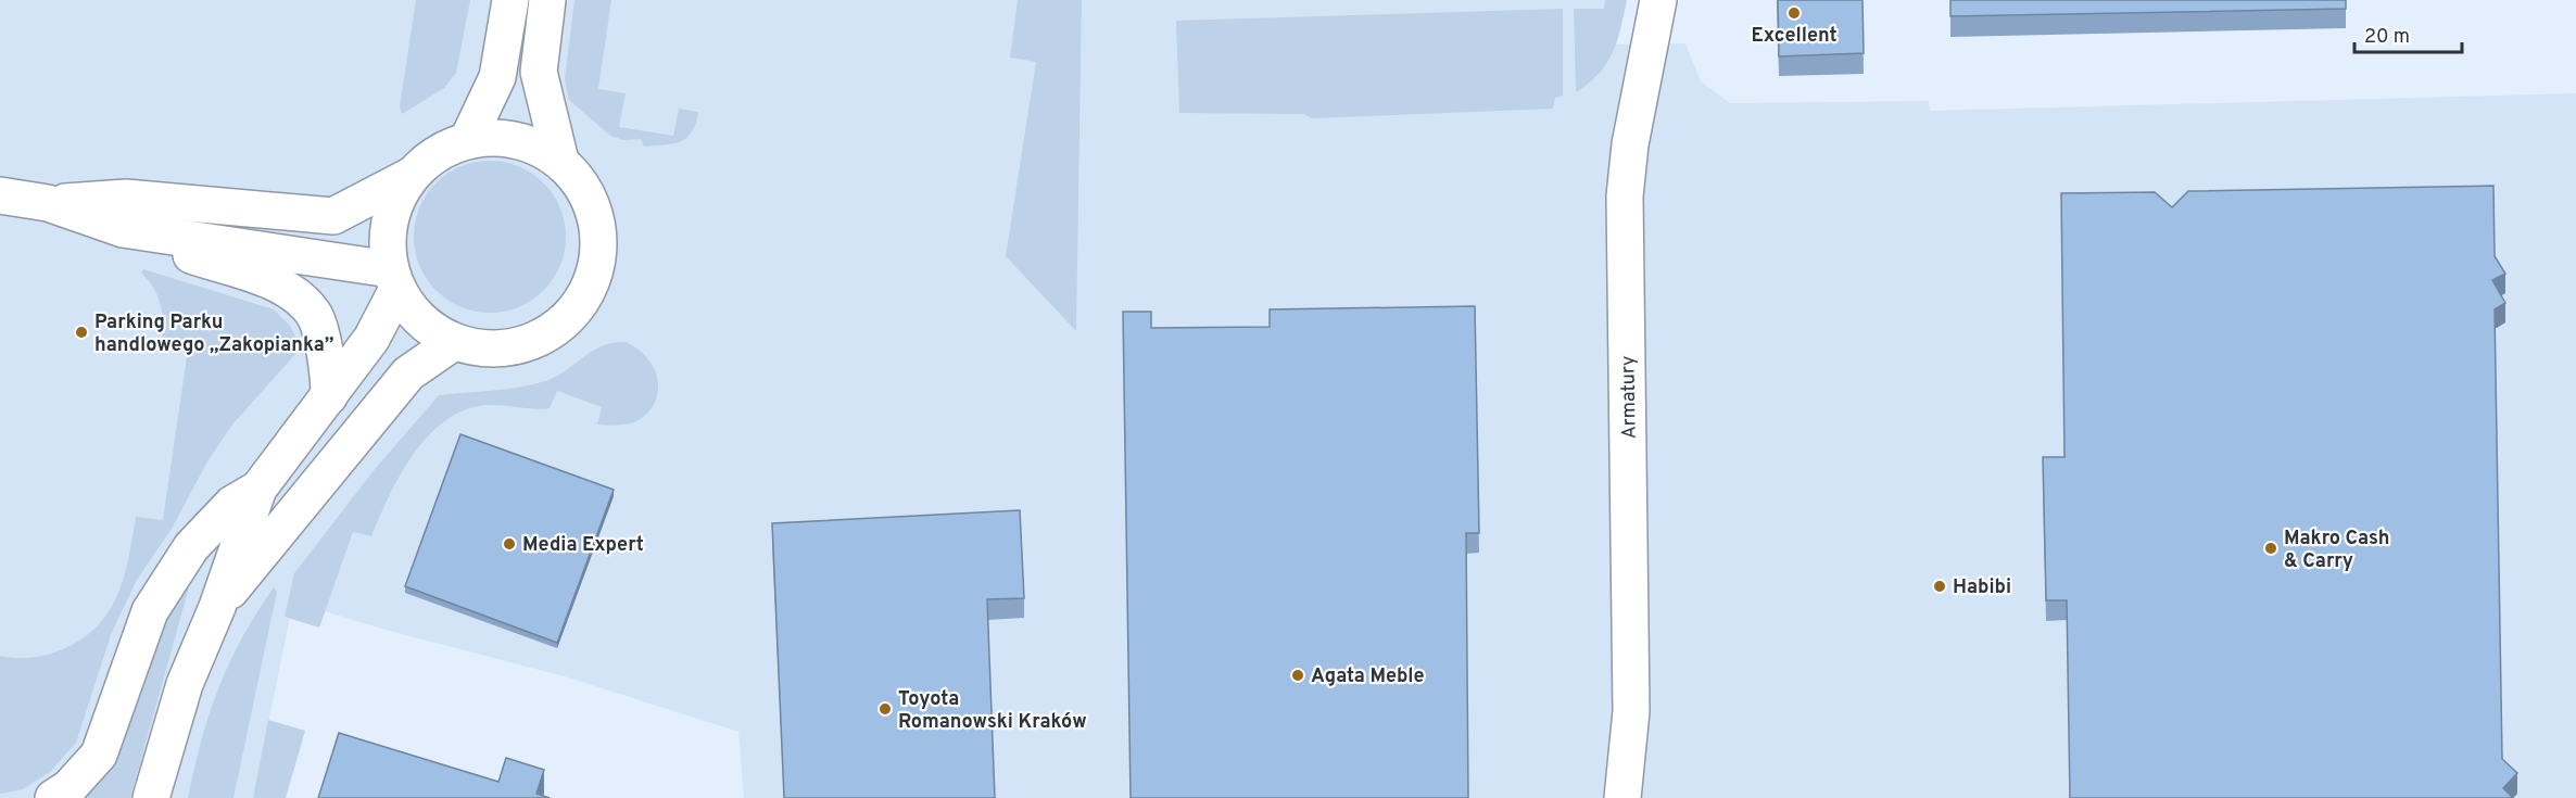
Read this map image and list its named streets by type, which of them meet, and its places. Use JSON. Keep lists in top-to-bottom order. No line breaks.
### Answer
{"streets":{"street":["Armatury"]},"places":["Excellent","Parking Parku handlowego „Zakopianka”","Media Expert","Makro Cash & Carry","Habibi","Agata Meble","Toyota Romanowski Kraków"],"scale_bar":"20 m"}
